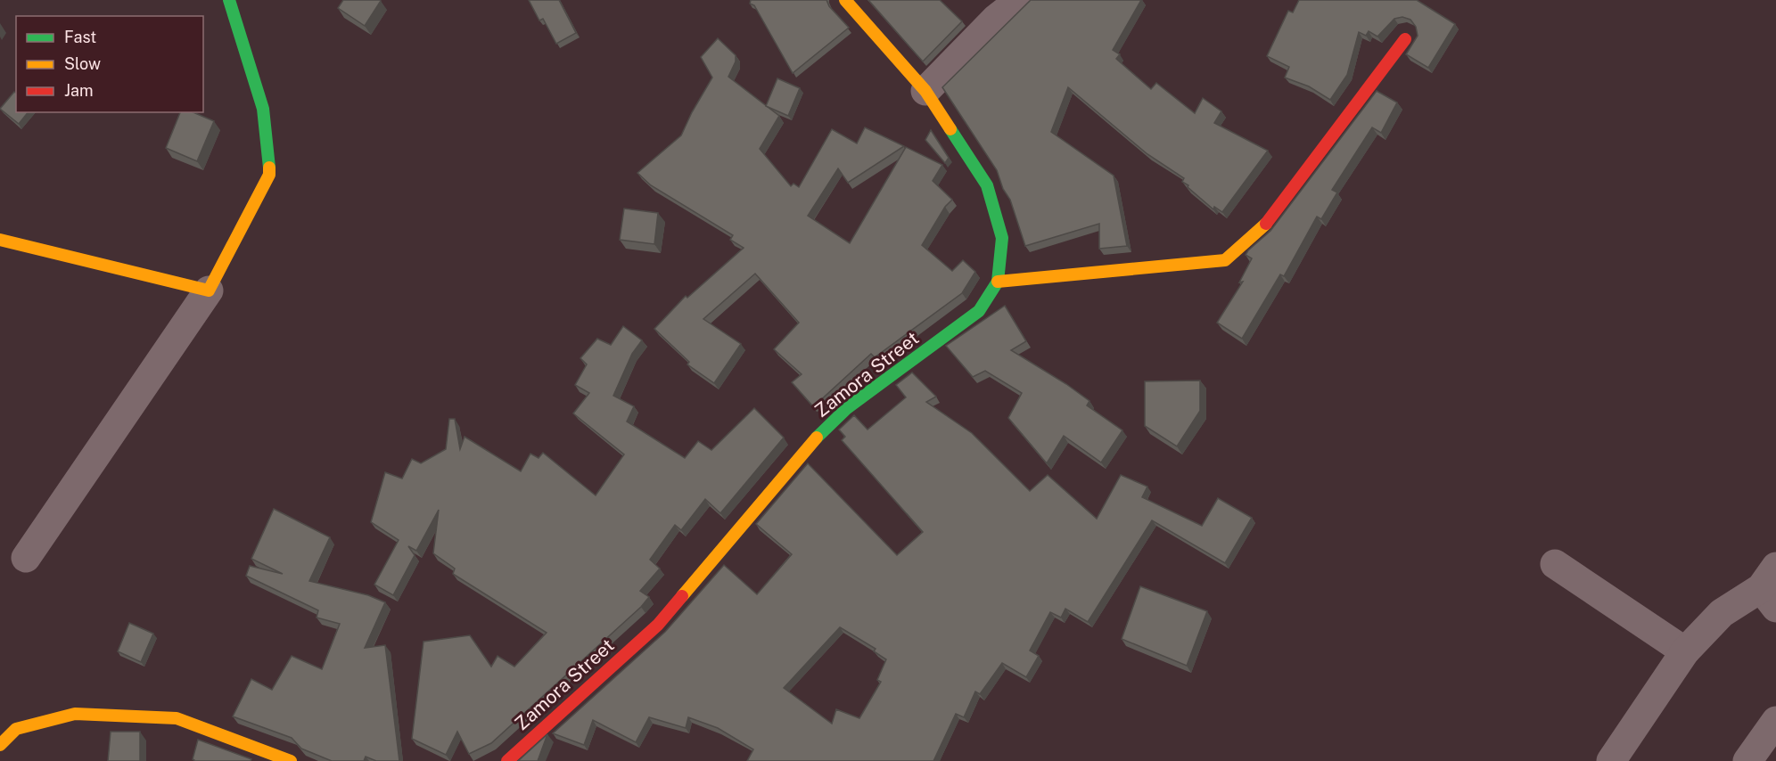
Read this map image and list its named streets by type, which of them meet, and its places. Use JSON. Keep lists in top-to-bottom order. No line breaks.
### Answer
{"streets":{"street":["Zamora Street"]},"legend":["Fast","Slow","Jam"]}
